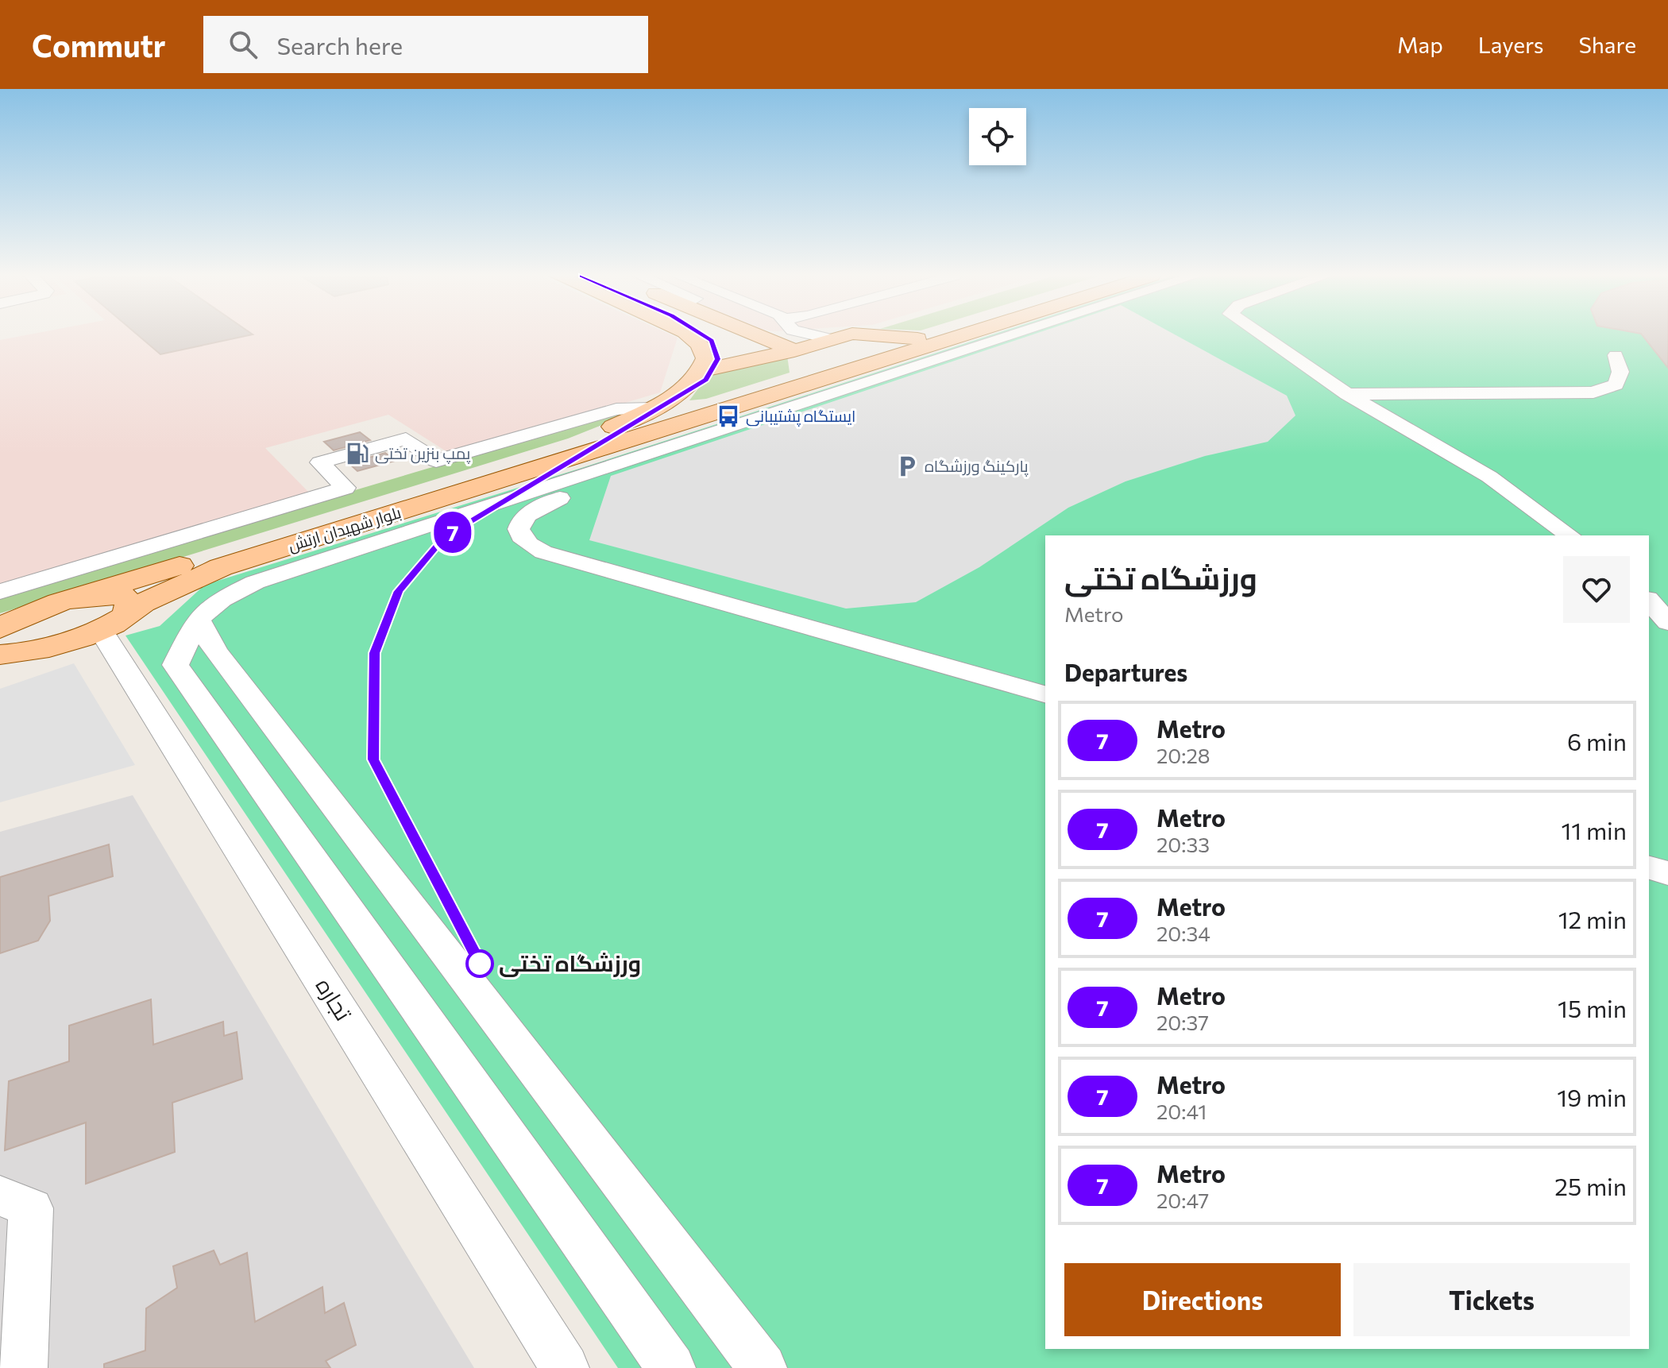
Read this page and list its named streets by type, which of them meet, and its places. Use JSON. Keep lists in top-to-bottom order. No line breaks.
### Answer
{"streets":{"main road":["بلوار شهیدان ارتش"],"street":["تجاره"]},"crossings":[["بلوار شهیدان ارتش","تجاره"]],"places":{"bus stop":["ایستگاه پشتیبانی"],"fuel station":["پمپ بنزین تختی"],"parking":["پارکینگ ورزشگاه"],"other":["ورزشگاه تختی"]},"lines":["metro line 7"],"page":{"header":"Commutr","search":"Search here","nav":["Map","Layers","Share"],"on_map":"7","heading":[["ورزشگاه تختی","Metro"],"Departures"],"list":[{"mark":"7","name":"Metro","note":"20:28","value":"6 min"},{"mark":"7","name":"Metro","note":"20:33","value":"11 min"},{"mark":"7","name":"Metro","note":"20:34","value":"12 min"},{"mark":"7","name":"Metro","note":"20:37","value":"15 min"},{"mark":"7","name":"Metro","note":"20:41","value":"19 min"},{"mark":"7","name":"Metro","note":"20:47","value":"25 min"}],"buttons":["Directions","Tickets"]}}
